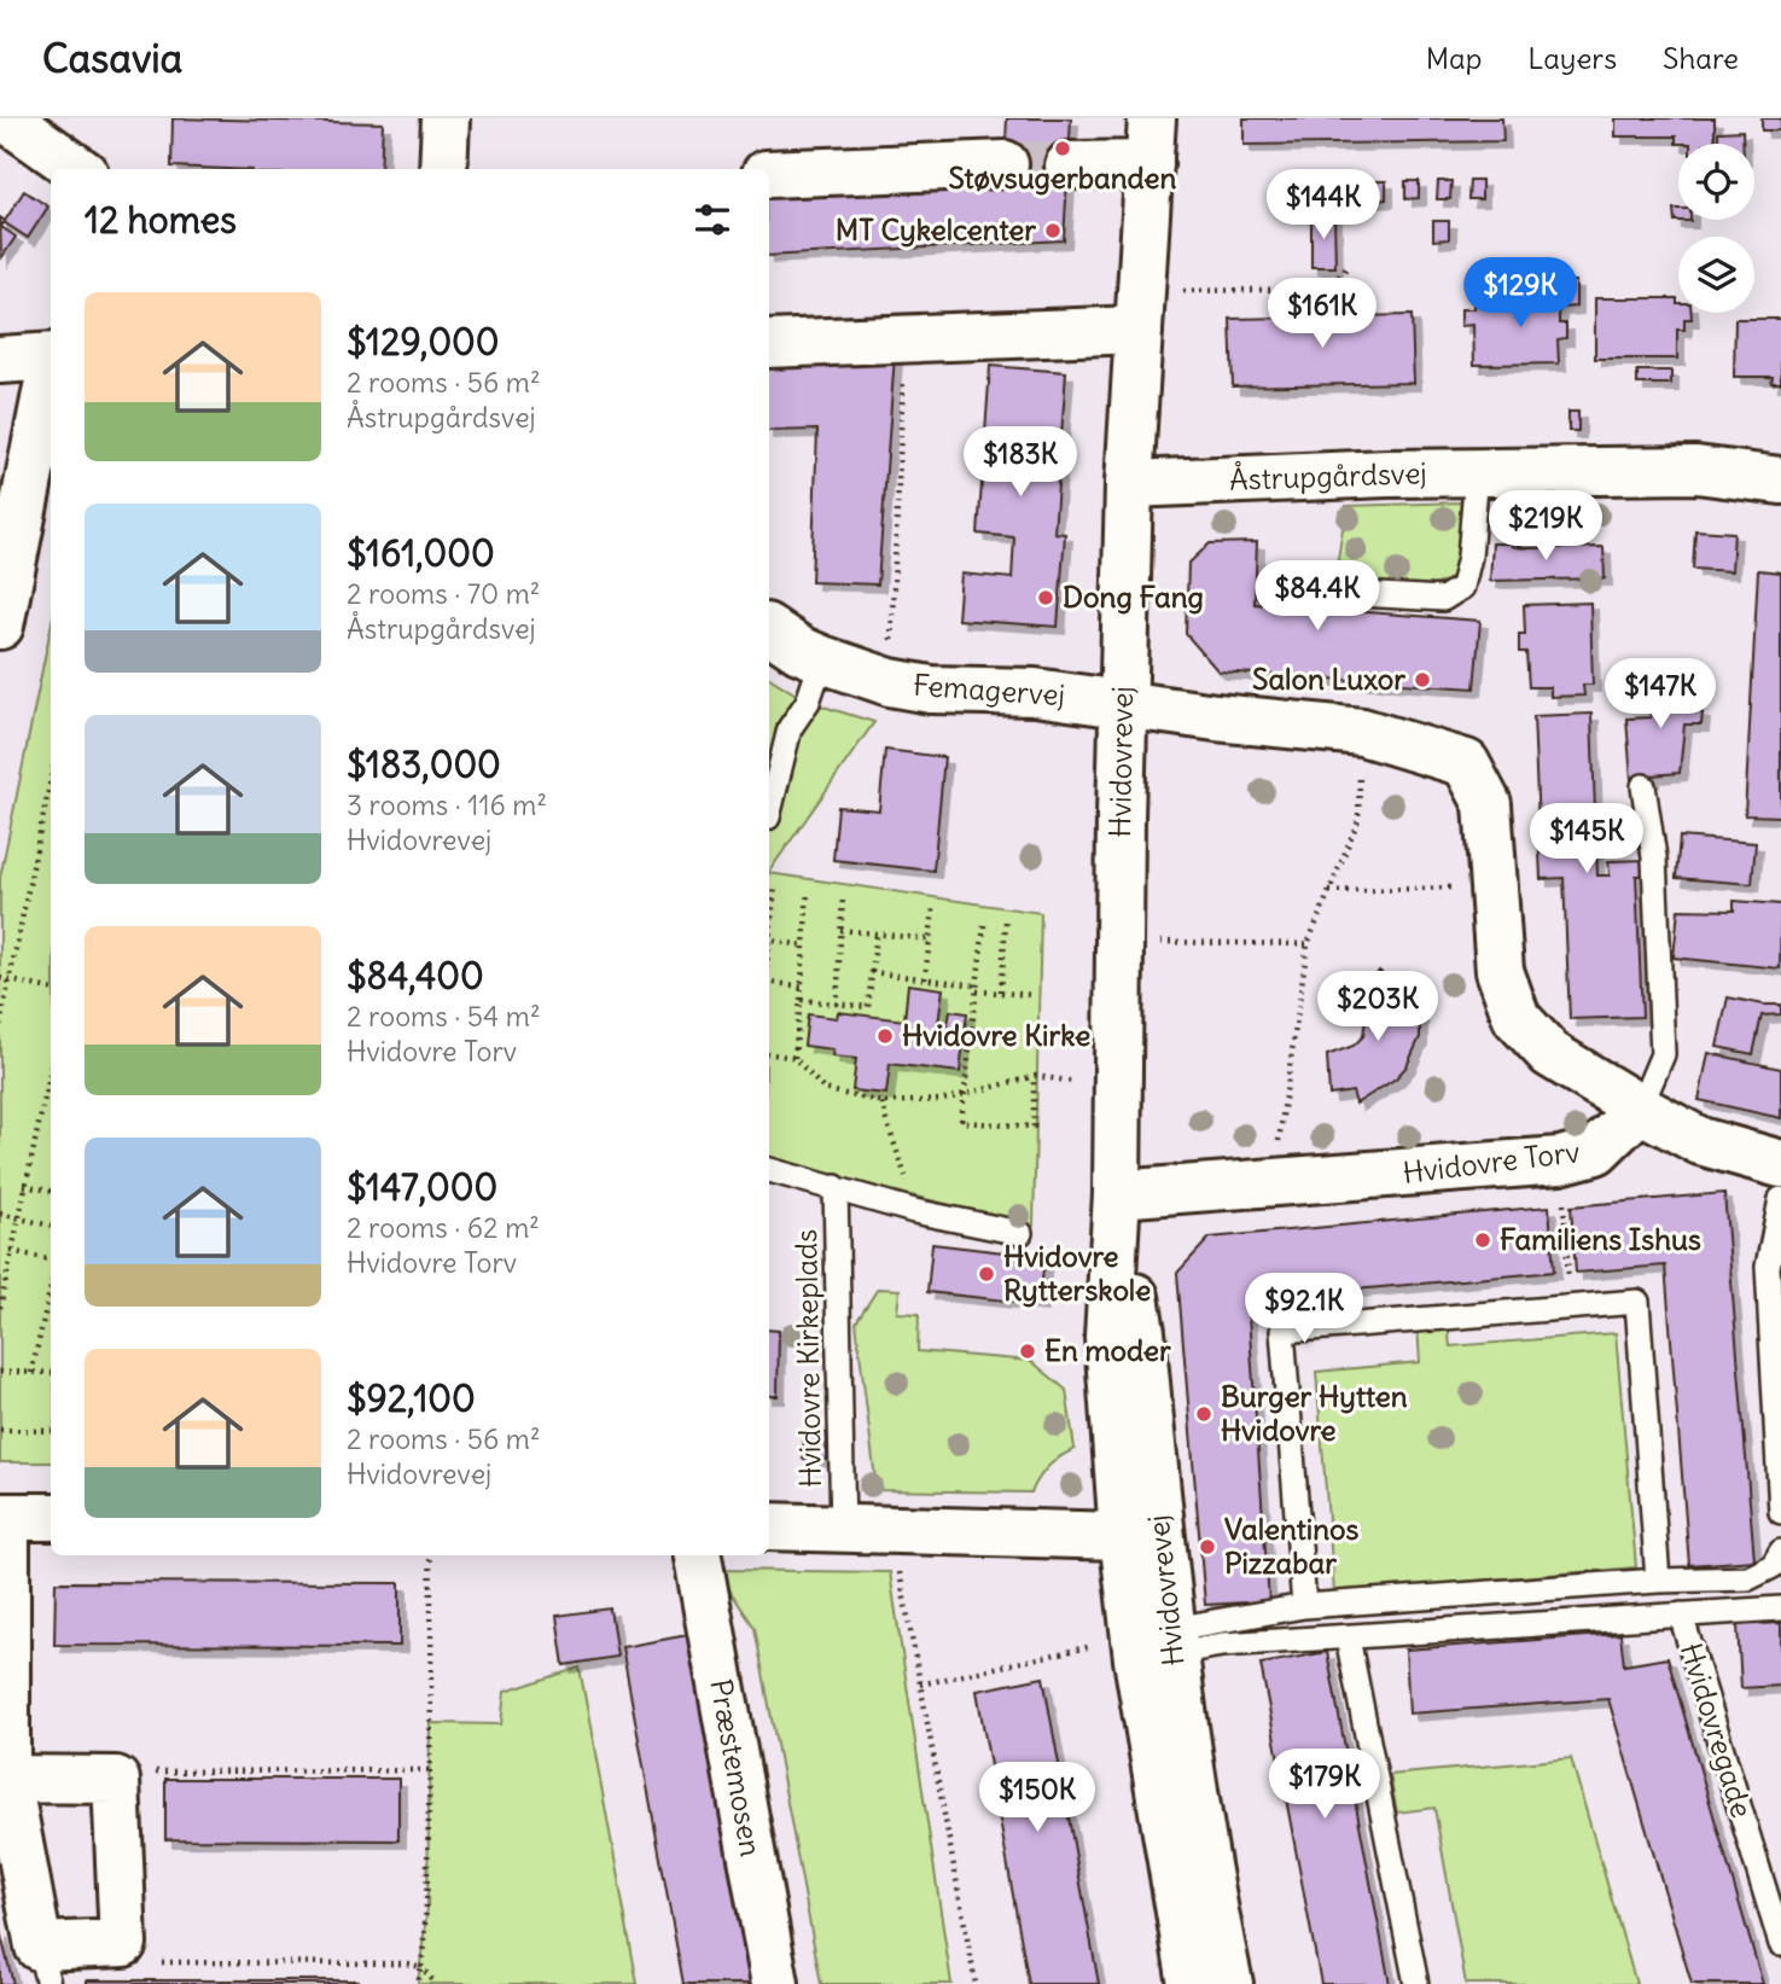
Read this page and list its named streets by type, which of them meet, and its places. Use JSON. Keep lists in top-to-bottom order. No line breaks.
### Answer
{"streets":{"street":["Åstrupgårdsvej","Femagervej","Hvidovrevej","Hvidovre Torv","Præstemosen"],"lane":["Hvidovre Kirkeplads","Hvidovregade"]},"crossings":[["Åstrupgårdsvej","Hvidovrevej"],["Femagervej","Hvidovrevej"],["Hvidovrevej","Hvidovre Torv"],["Hvidovrevej","Hvidovregade"]],"places":["Støvsugerbanden","MT Cykelcenter","Dong Fang","Salon Luxor","Hvidovre Kirke","Familiens Ishus","Hvidovre Rytterskole","En moder","Burger Hytten Hvidovre","Valentinos Pizzabar"],"page":{"header":"Casavia","nav":["Map","Layers","Share"],"price":["$144K","$129K","$161K","$183K","$219K","$84.4K","$147K","$145K","$203K","$92.1K","$179K","$150K"],"heading":"12 homes","list":[{"name":"$129,000","note":"2 rooms · 56 m² · Åstrupgårdsvej"},{"name":"$161,000","note":"2 rooms · 70 m² · Åstrupgårdsvej"},{"name":"$183,000","note":"3 rooms · 116 m² · Hvidovrevej"},{"name":"$84,400","note":"2 rooms · 54 m² · Hvidovre Torv"},{"name":"$147,000","note":"2 rooms · 62 m² · Hvidovre Torv"},{"name":"$92,100","note":"2 rooms · 56 m² · Hvidovrevej"}]}}
